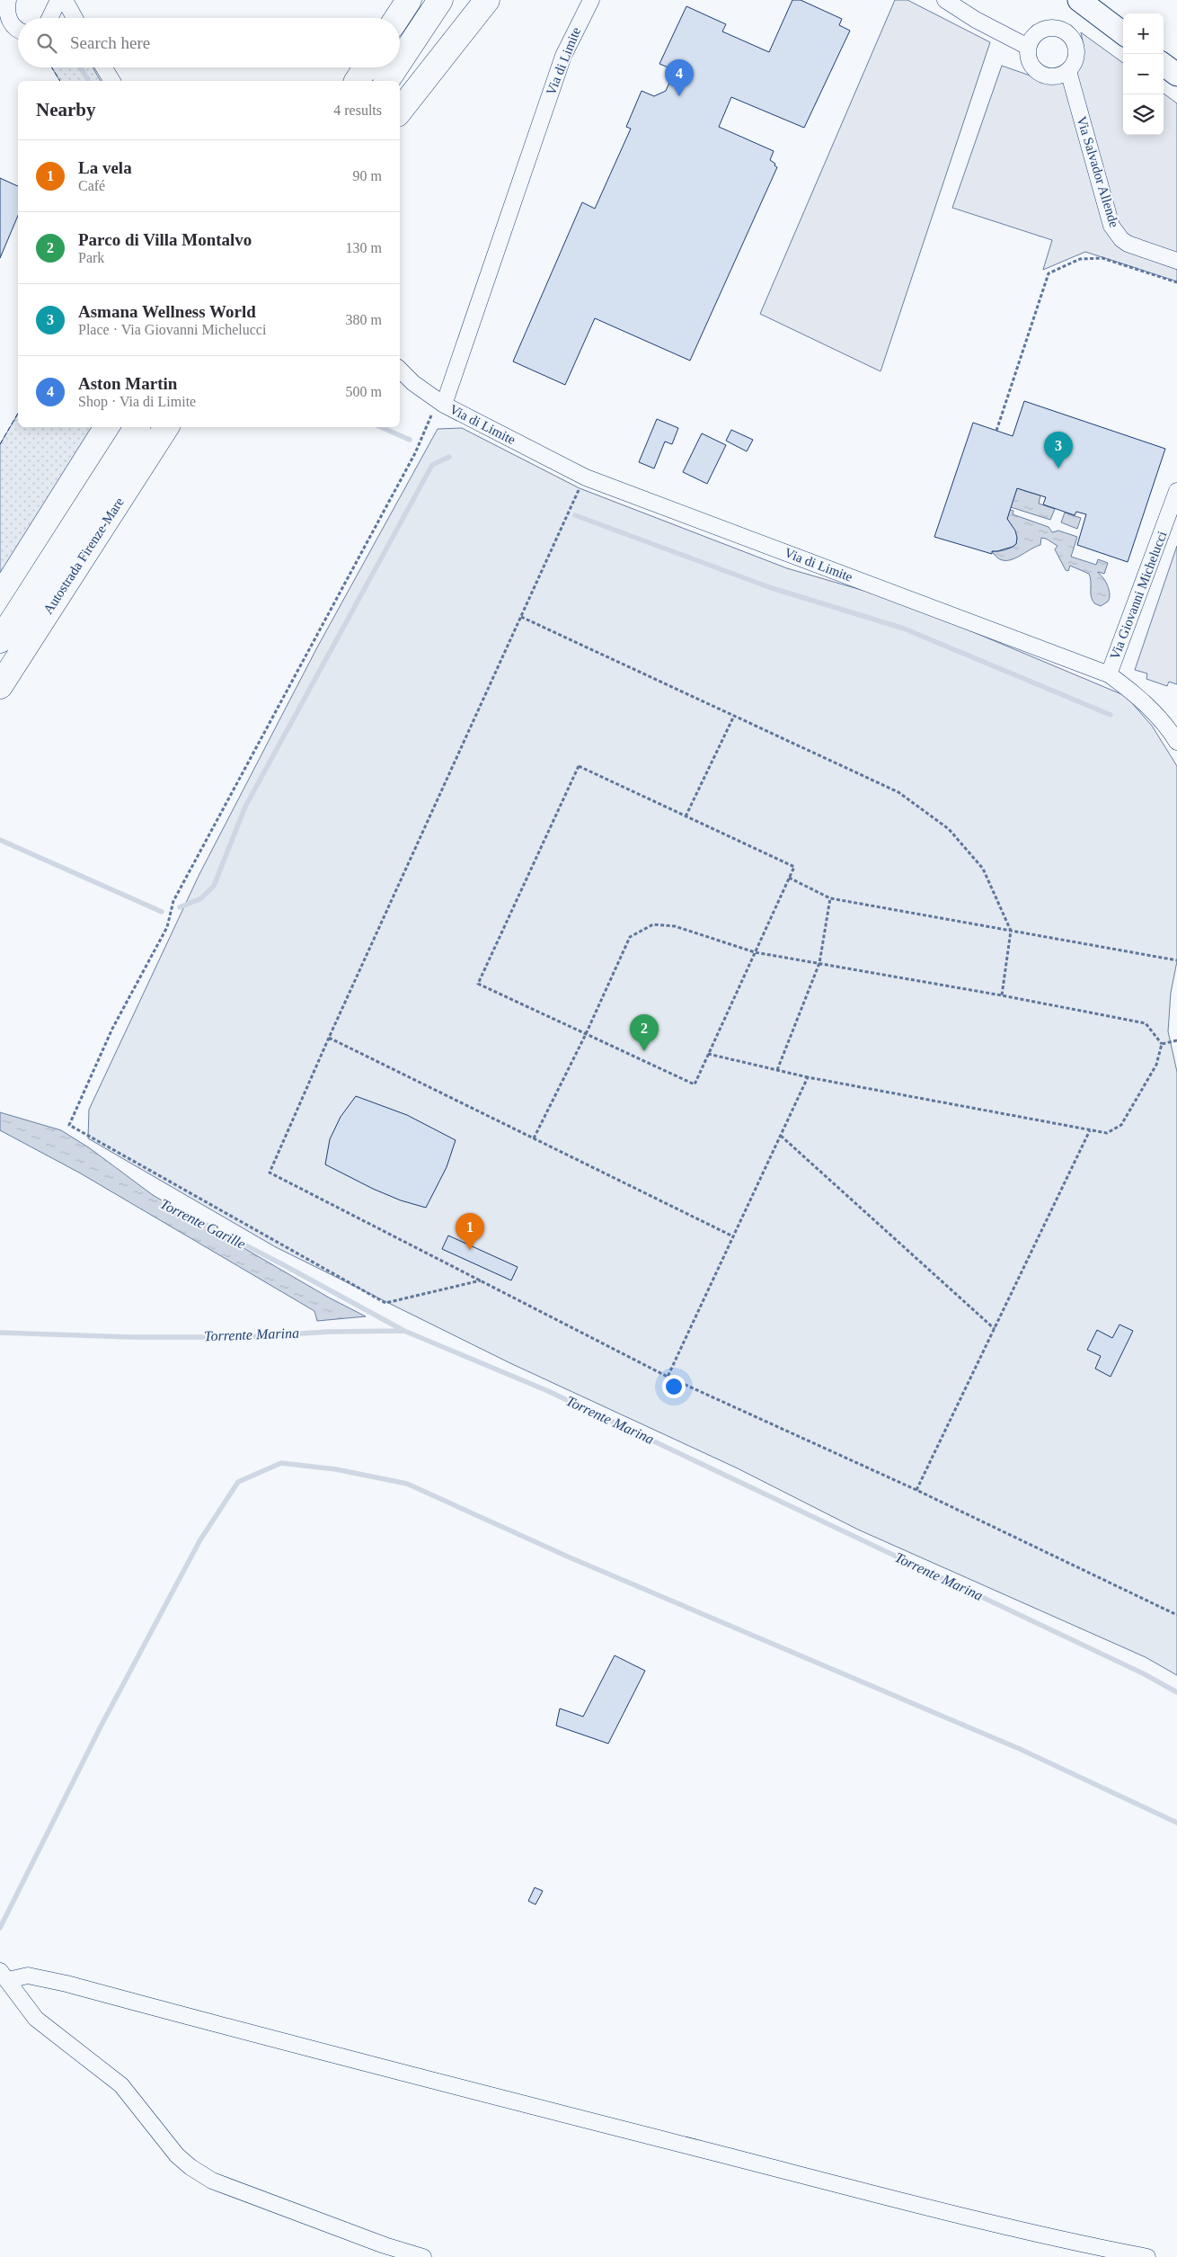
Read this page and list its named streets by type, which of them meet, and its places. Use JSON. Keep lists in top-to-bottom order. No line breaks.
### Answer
{"streets":{"highway":["Autostrada Firenze-Mare"],"street":["Via di Limite","Via Salvador Allende","Via Giovanni Michelucci"]},"crossings":[["Via di Limite","Via Giovanni Michelucci"]],"water":["Torrente Garille","Torrente Marina"],"page":{"map_buttons":["+","−"],"search":"Search here","pins":["4","3","2","1"],"heading":["Nearby","4 results"],"list":[{"mark":"1","name":"La vela","note":"Café","value":"90 m"},{"mark":"2","name":"Parco di Villa Montalvo","note":"Park","value":"130 m"},{"mark":"3","name":"Asmana Wellness World","note":"Place · Via Giovanni Michelucci","value":"380 m"},{"mark":"4","name":"Aston Martin","note":"Shop · Via di Limite","value":"500 m"}]}}
